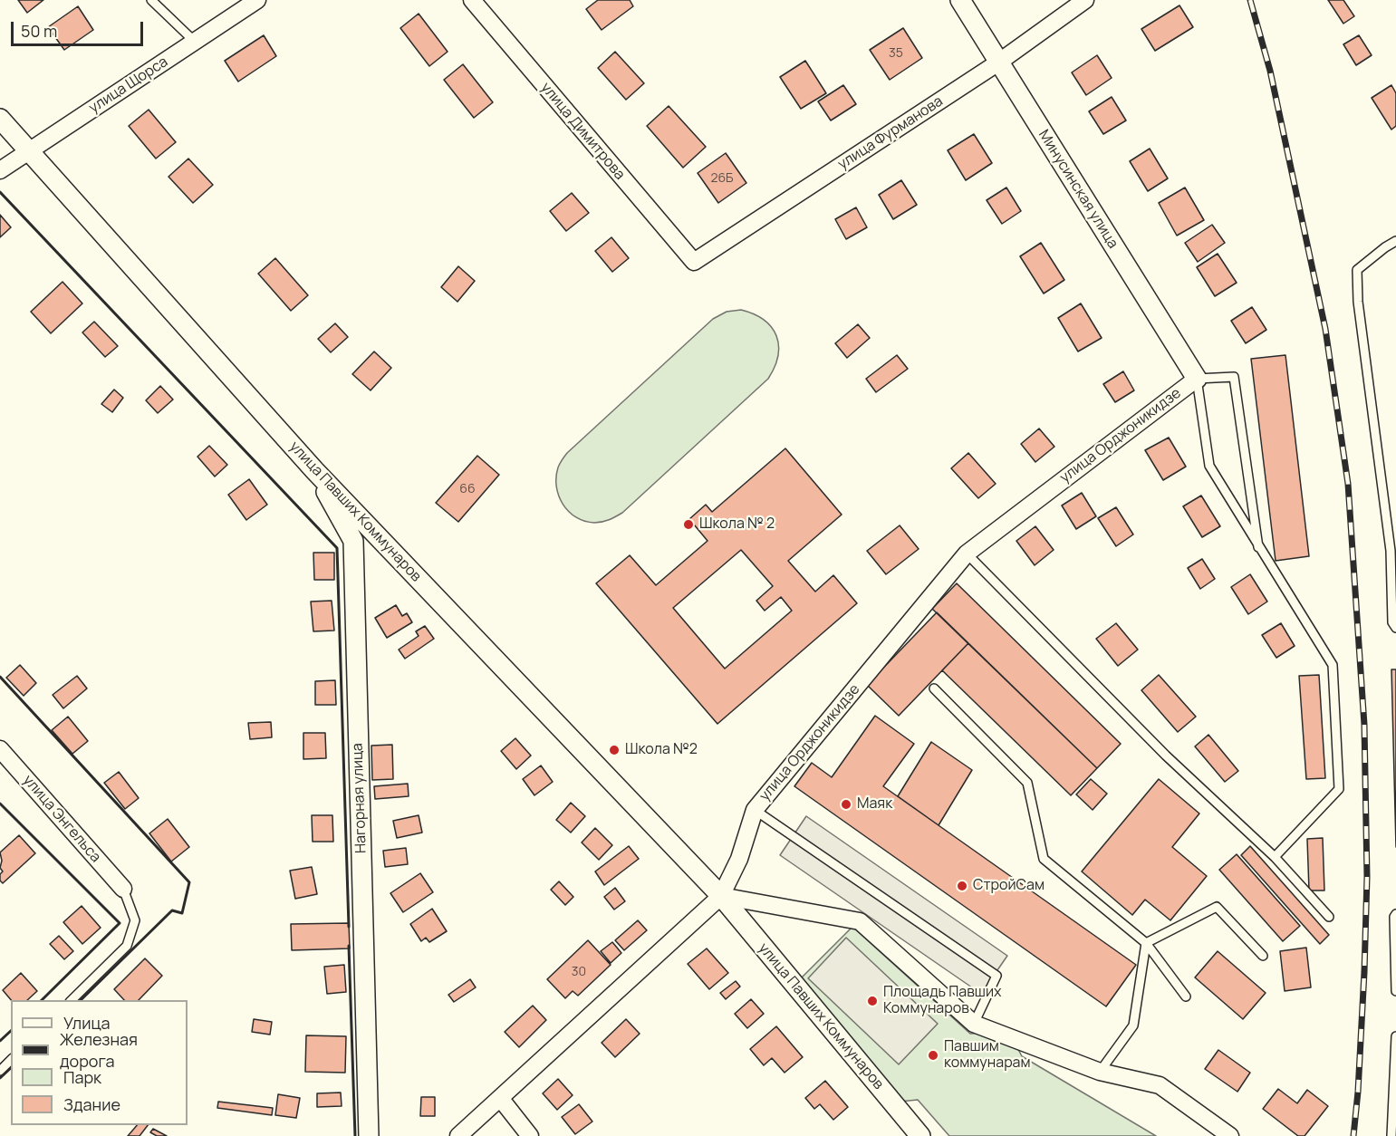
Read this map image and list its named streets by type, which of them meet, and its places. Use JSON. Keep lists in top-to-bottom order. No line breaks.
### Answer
{"streets":{"street":["улица Щорса","улица Димитрова","улица Фурманова","Минусинская улица","улица Орджоникидзе","улица Павших Коммунаров","Нагорная улица","улица Энгельса"]},"crossings":[["улица Щорса","улица Павших Коммунаров"],["улица Димитрова","улица Фурманова"],["улица Фурманова","Минусинская улица"],["Минусинская улица","улица Орджоникидзе"],["улица Орджоникидзе","улица Павших Коммунаров"],["улица Павших Коммунаров","Нагорная улица"]],"places":["Школа № 2","Школа №2","Маяк","СтройСам","Площадь Павших Коммунаров","Павшим коммунарам"],"house_numbers":["35","26Б","66","30"],"legend":["Улица","Железная дорога","Парк","Здание"],"scale_bar":"50 m"}
